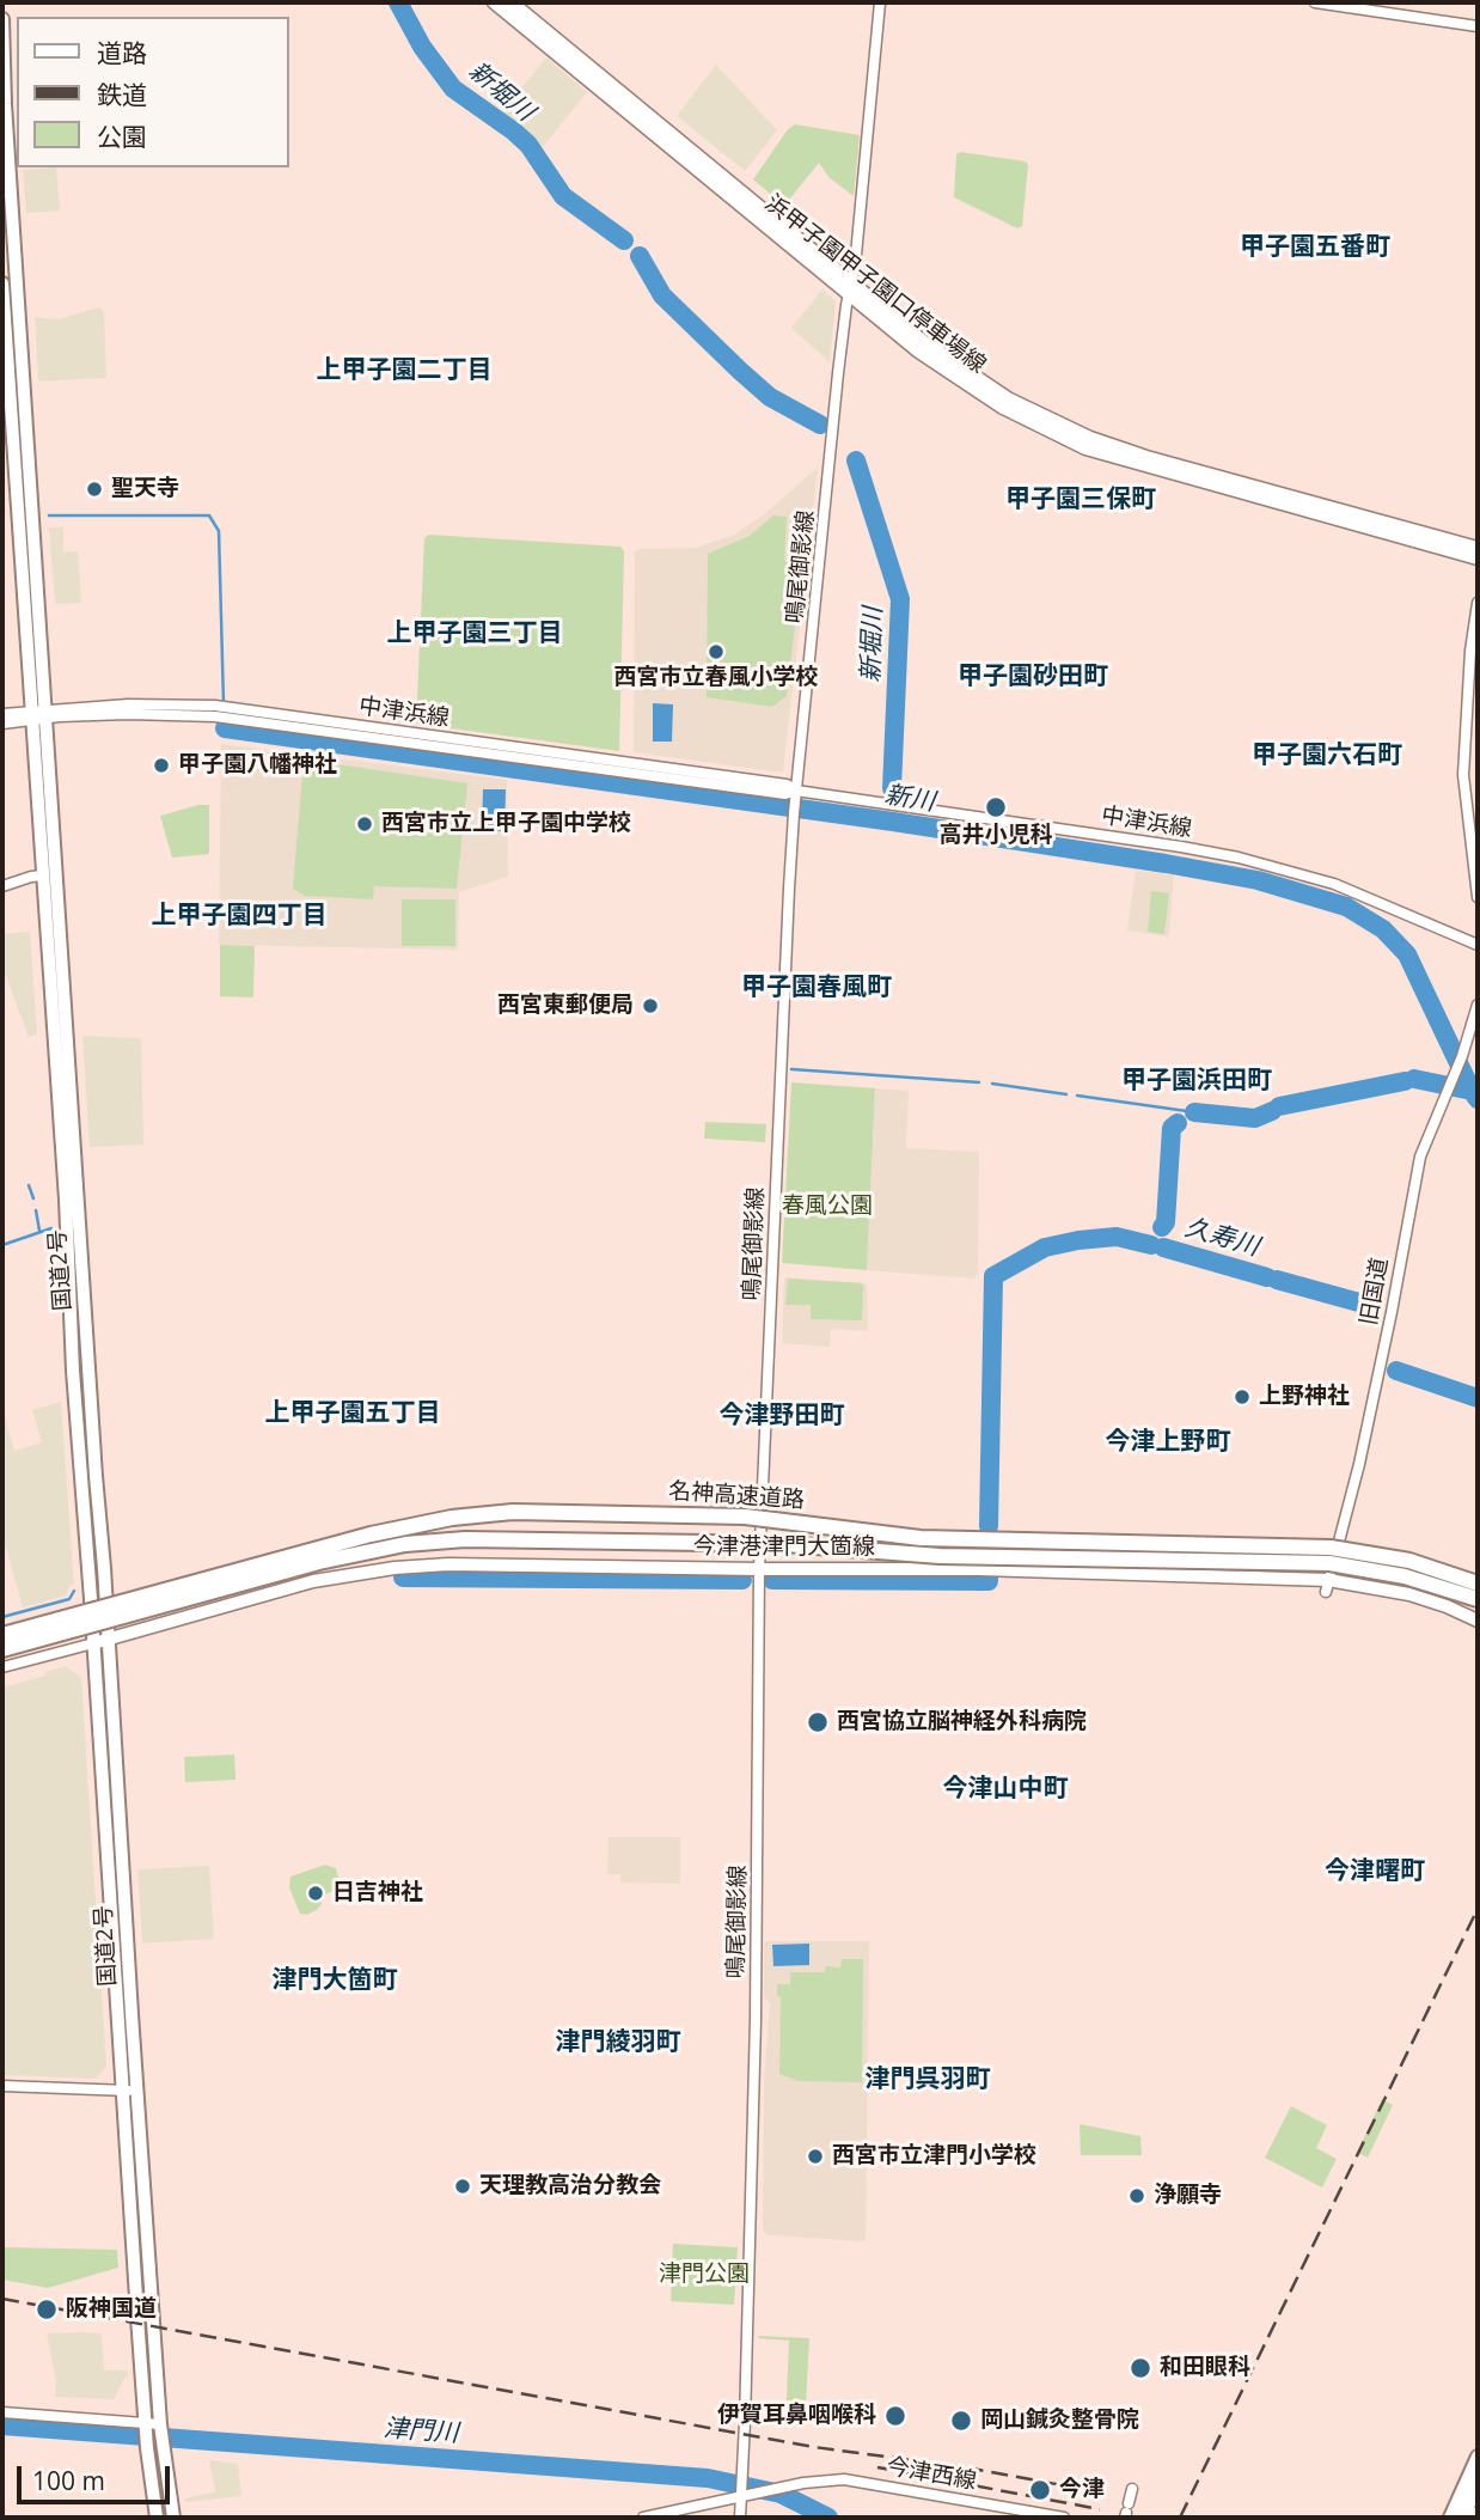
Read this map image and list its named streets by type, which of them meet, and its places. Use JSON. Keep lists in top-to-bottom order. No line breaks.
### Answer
{"streets":{"highway":["国道2号","名神高速道路"],"main road":["浜甲子園甲子園口停車場線","今津港津門大箇線"],"street":["鳴尾御影線","中津浜線","旧国道","今津西線"]},"crossings":[["浜甲子園甲子園口停車場線","鳴尾御影線"],["鳴尾御影線","中津浜線"],["鳴尾御影線","今津港津門大箇線"],["鳴尾御影線","今津西線"],["中津浜線","国道2号"],["国道2号","今津港津門大箇線"],["旧国道","今津港津門大箇線"]],"districts":["甲子園五番町","上甲子園二丁目","甲子園三保町","上甲子園三丁目","甲子園砂田町","甲子園六石町","上甲子園四丁目","甲子園春風町","甲子園浜田町","上甲子園五丁目","今津野田町","今津上野町","今津山中町","今津曙町","津門大箇町","津門綾羽町","津門呉羽町"],"water":["新堀川","新川","久寿川","津門川"],"parks":["春風公園","津門公園"],"places":["聖天寺","西宮市立春風小学校","甲子園八幡神社","高井小児科","西宮市立上甲子園中学校","西宮東郵便局","上野神社","西宮協立脳神経外科病院","日吉神社","西宮市立津門小学校","天理教高治分教会","浄願寺","阪神国道","和田眼科","伊賀耳鼻咽喉科","岡山鍼灸整骨院","今津"],"legend":["道路","鉄道","公園"],"scale_bar":"100 m"}
